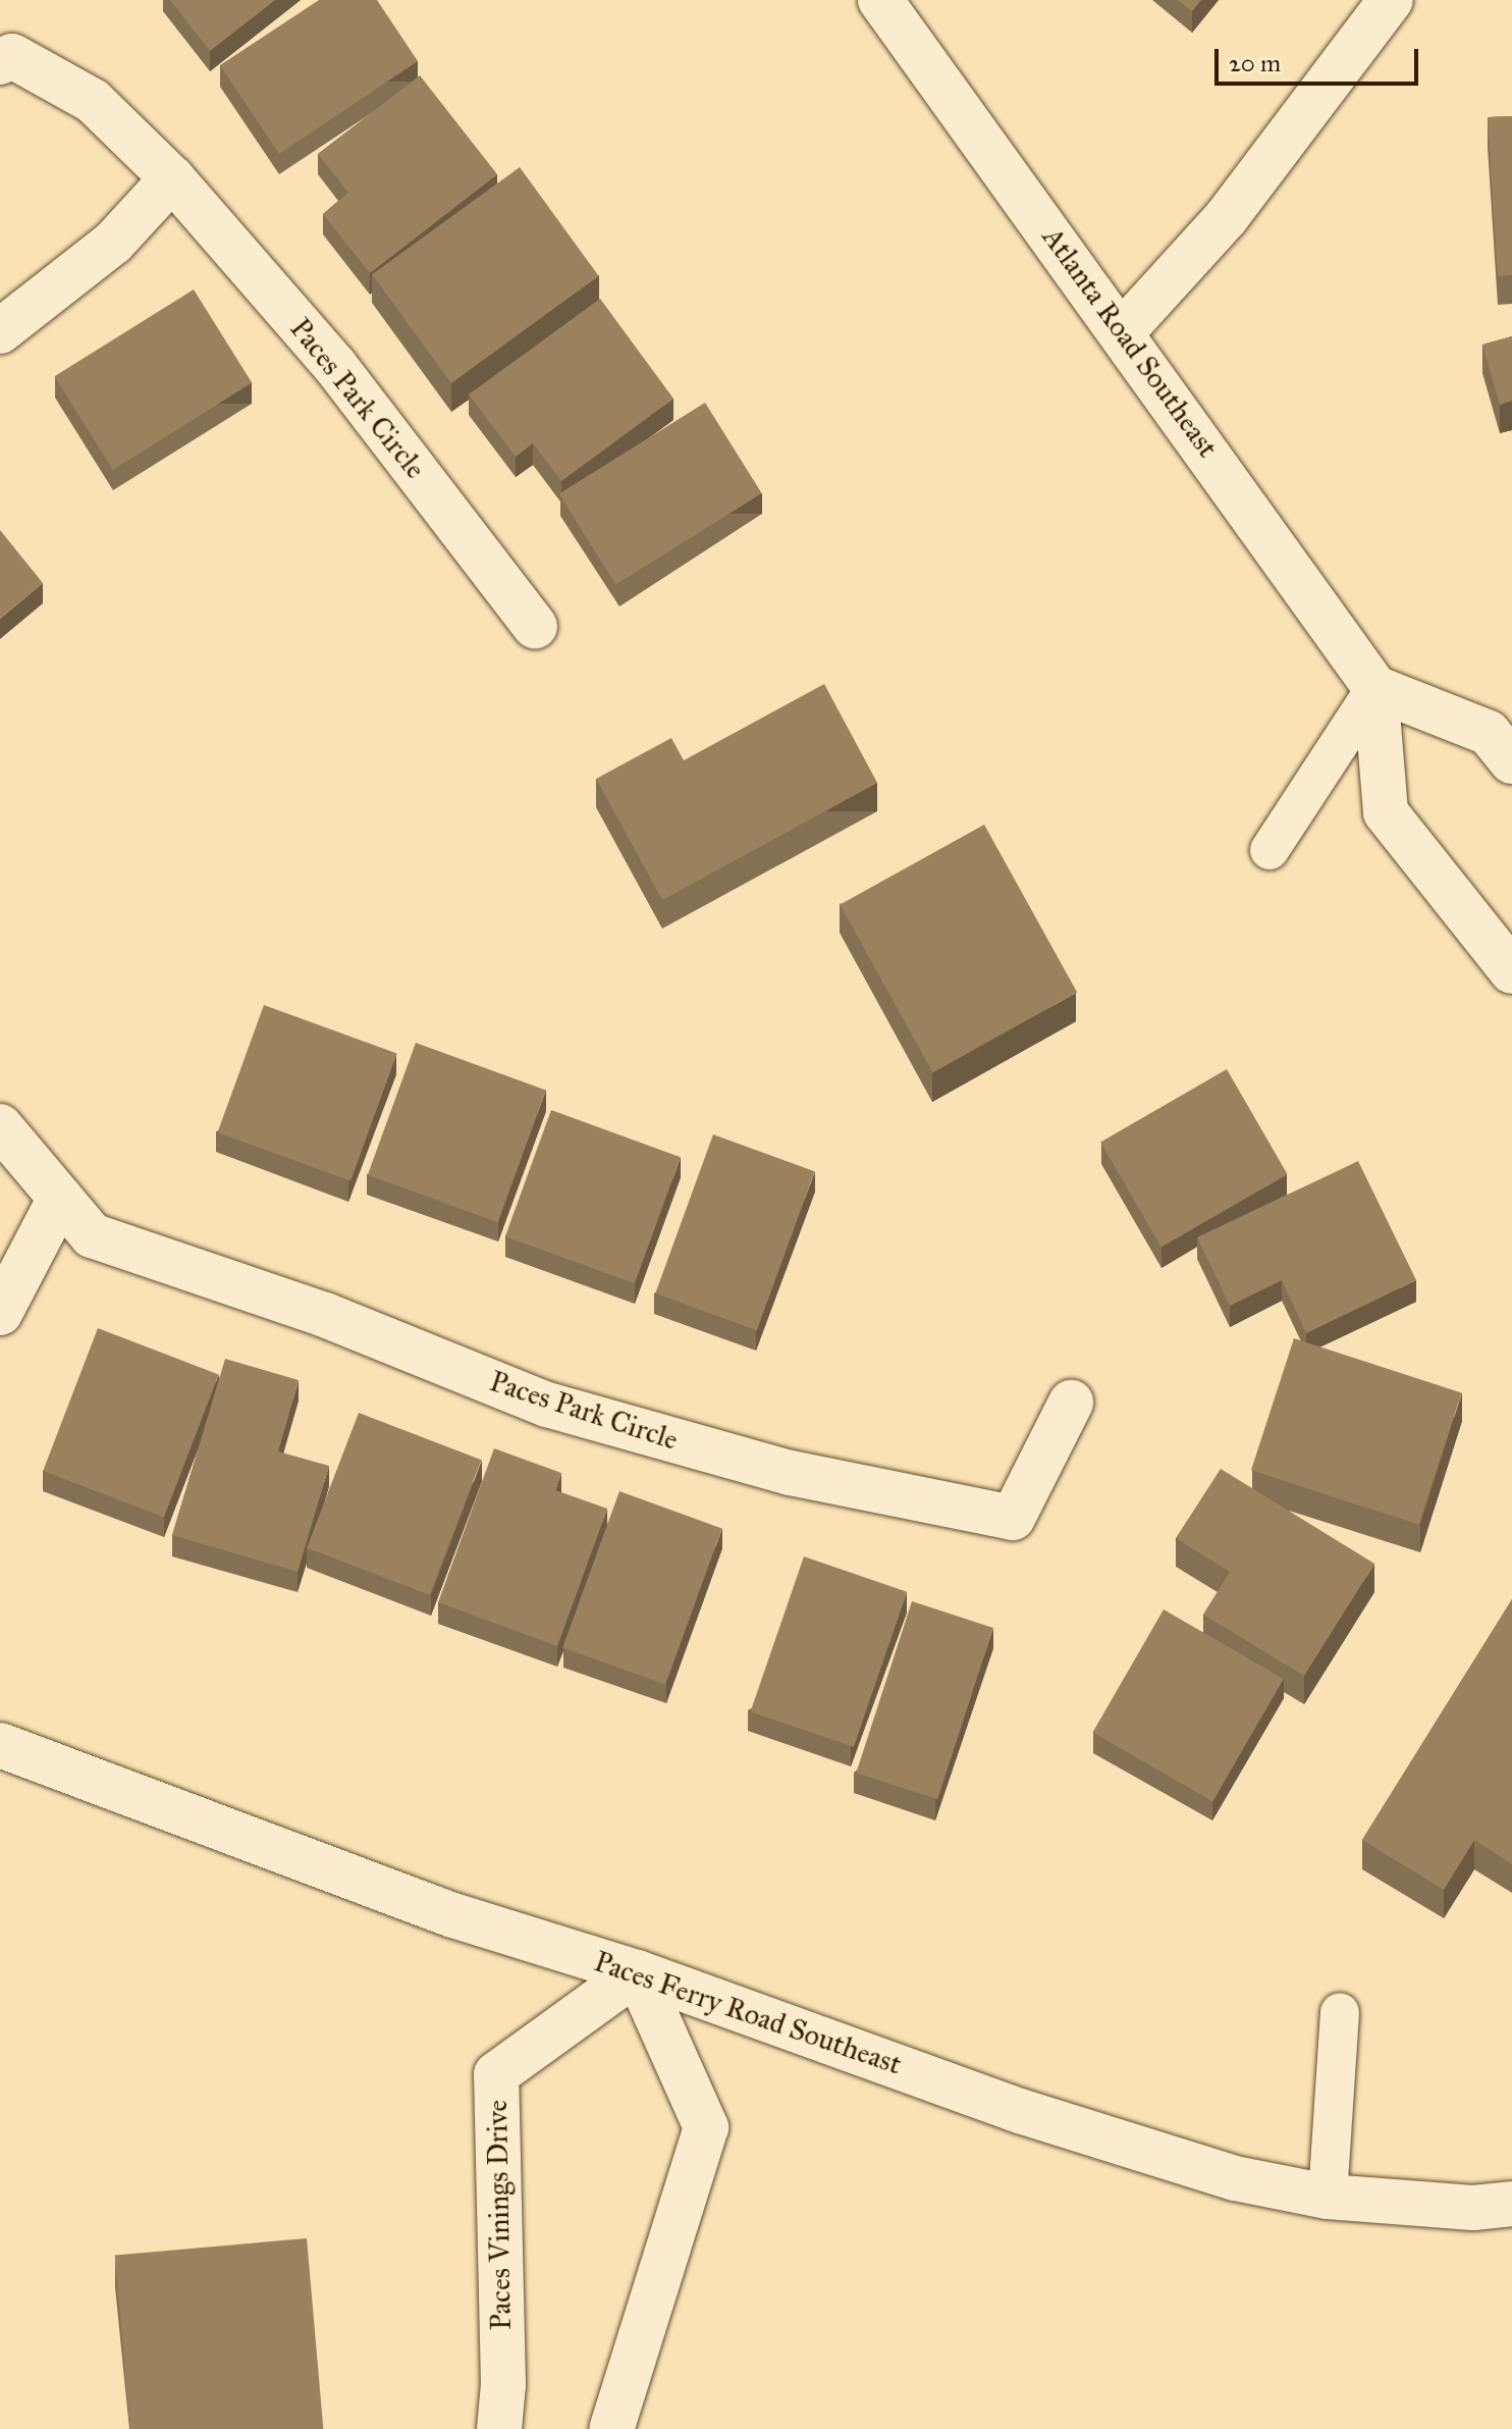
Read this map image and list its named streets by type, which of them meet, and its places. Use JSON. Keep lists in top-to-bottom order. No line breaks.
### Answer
{"streets":{"street":["Atlanta Road Southeast","Paces Park Circle","Paces Ferry Road Southeast","Paces Vinings Drive"]},"crossings":[["Paces Ferry Road Southeast","Paces Vinings Drive"]],"scale_bar":"20 m"}
